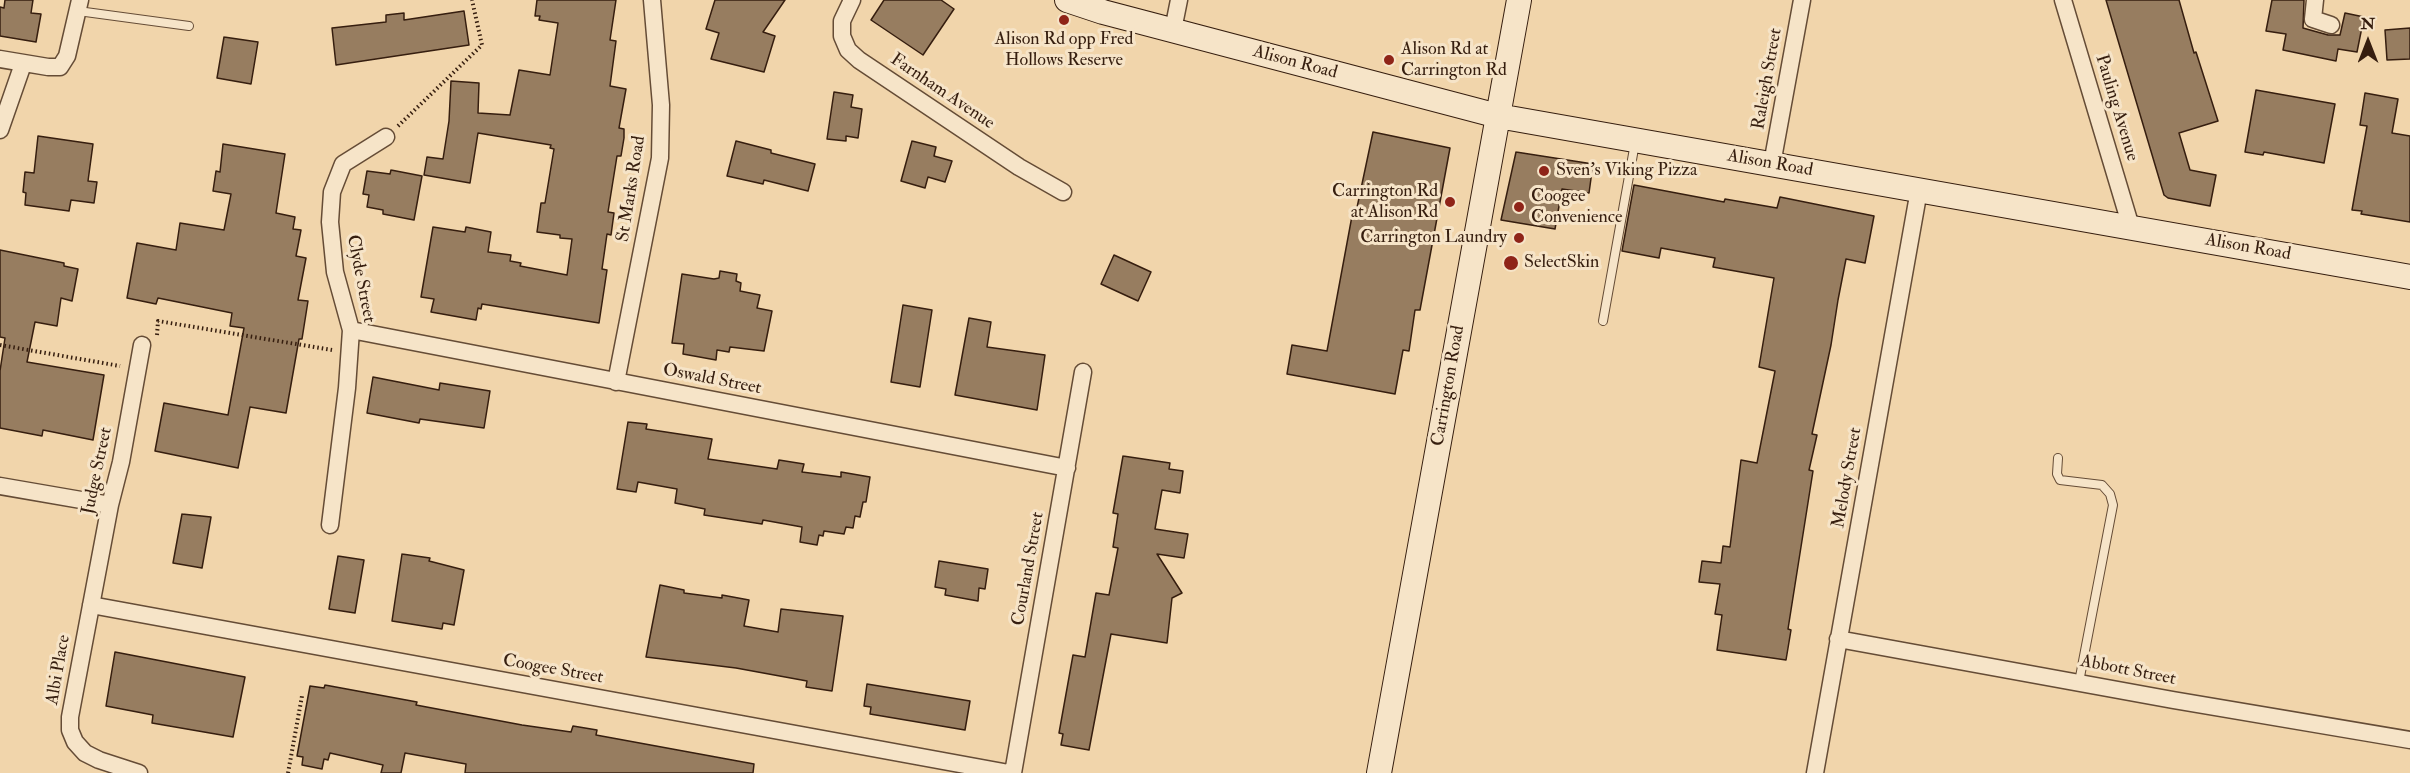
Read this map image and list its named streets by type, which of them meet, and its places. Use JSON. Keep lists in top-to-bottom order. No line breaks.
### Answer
{"streets":{"main road":["Alison Road","Carrington Road"],"street":["Raleigh Street","Farnham Avenue","Pauling Avenue","St Marks Road","Clyde Street","Oswald Street","Judge Street","Melody Street","Courland Street","Albi Place","Coogee Street","Abbott Street"]},"crossings":[["Alison Road","Raleigh Street"],["Alison Road","Pauling Avenue"],["Alison Road","Carrington Road"],["Alison Road","Melody Street"],["St Marks Road","Oswald Street"],["Clyde Street","Oswald Street"],["Oswald Street","Courland Street"],["Judge Street","Albi Place"],["Judge Street","Coogee Street"],["Melody Street","Abbott Street"],["Albi Place","Coogee Street"]],"places":["Alison Rd opp Fred Hollows Reserve","Alison Rd at Carrington Rd","Sven's Viking Pizza","Carrington Rd at Alison Rd","Coogee Convenience","Carrington Laundry","SelectSkin"],"north":"top"}
